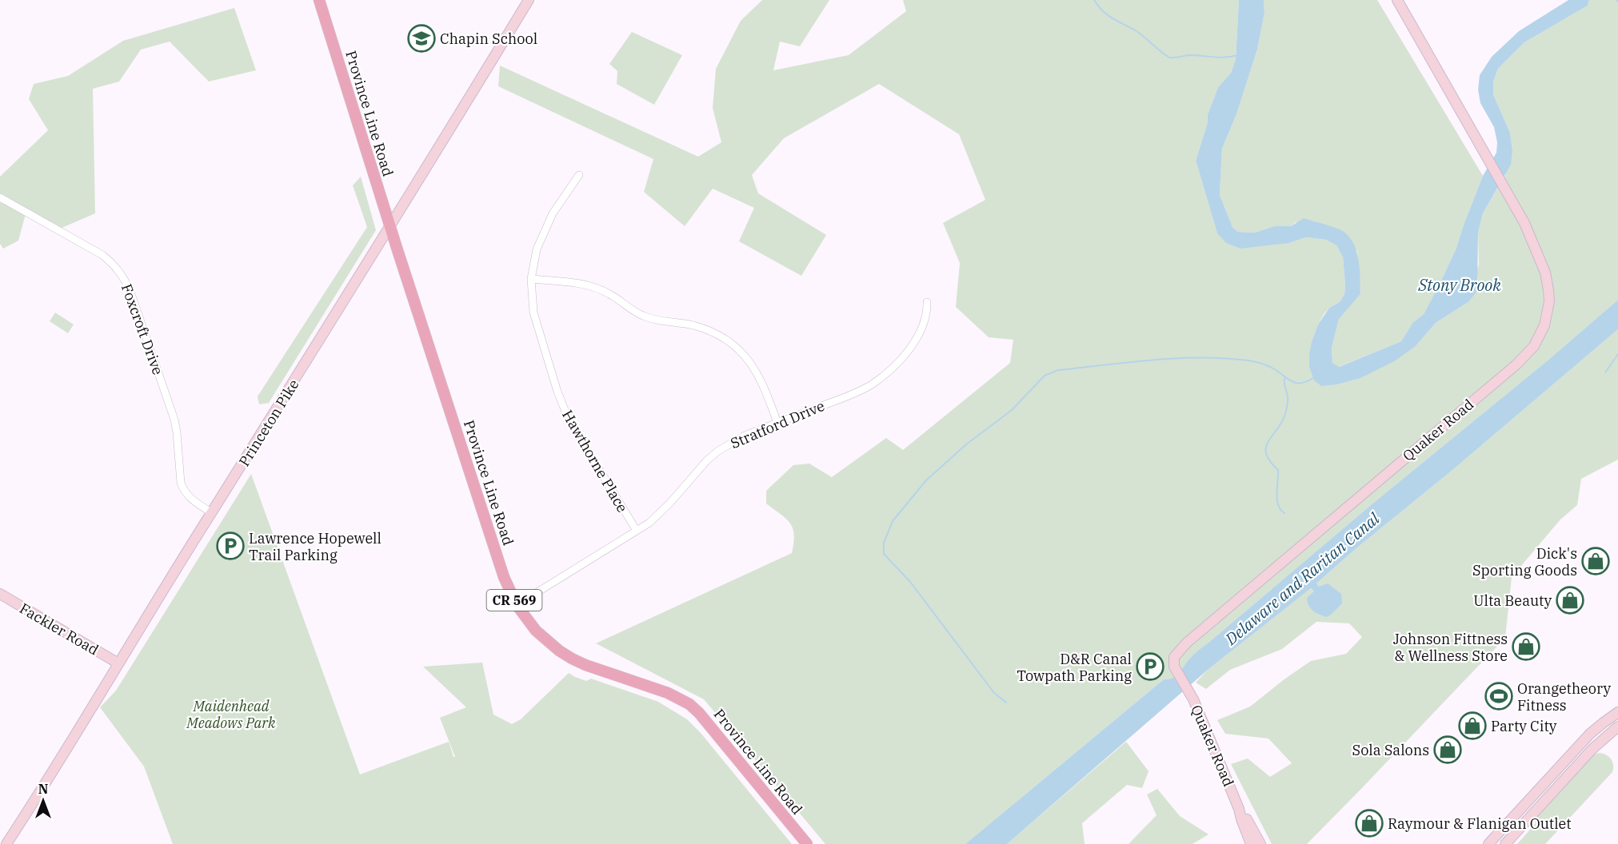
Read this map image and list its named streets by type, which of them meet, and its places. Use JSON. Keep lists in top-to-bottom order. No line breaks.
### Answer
{"streets":{"main road":["Province Line Road","CR 569"],"street":["Foxcroft Drive","Princeton Pike","Stratford Drive","Quaker Road","Hawthorne Place","Fackler Road"]},"crossings":[["Province Line Road","Princeton Pike"],["Province Line Road","Stratford Drive"],["Foxcroft Drive","Princeton Pike"],["Princeton Pike","Fackler Road"],["Stratford Drive","Hawthorne Place"]],"water":["Stony Brook","Delaware and Raritan Canal"],"parks":["Maidenhead Meadows Park"],"places":{"school or university":["Chapin School"],"parking":["Lawrence Hopewell Trail Parking","D&R Canal Towpath Parking"],"shop":["Dick's Sporting Goods","Ulta Beauty","Johnson Fittness & Wellness Store","Party City","Sola Salons","Raymour & Flanigan Outlet"],"sports":["Orangetheory Fitness"]},"north":"top"}
